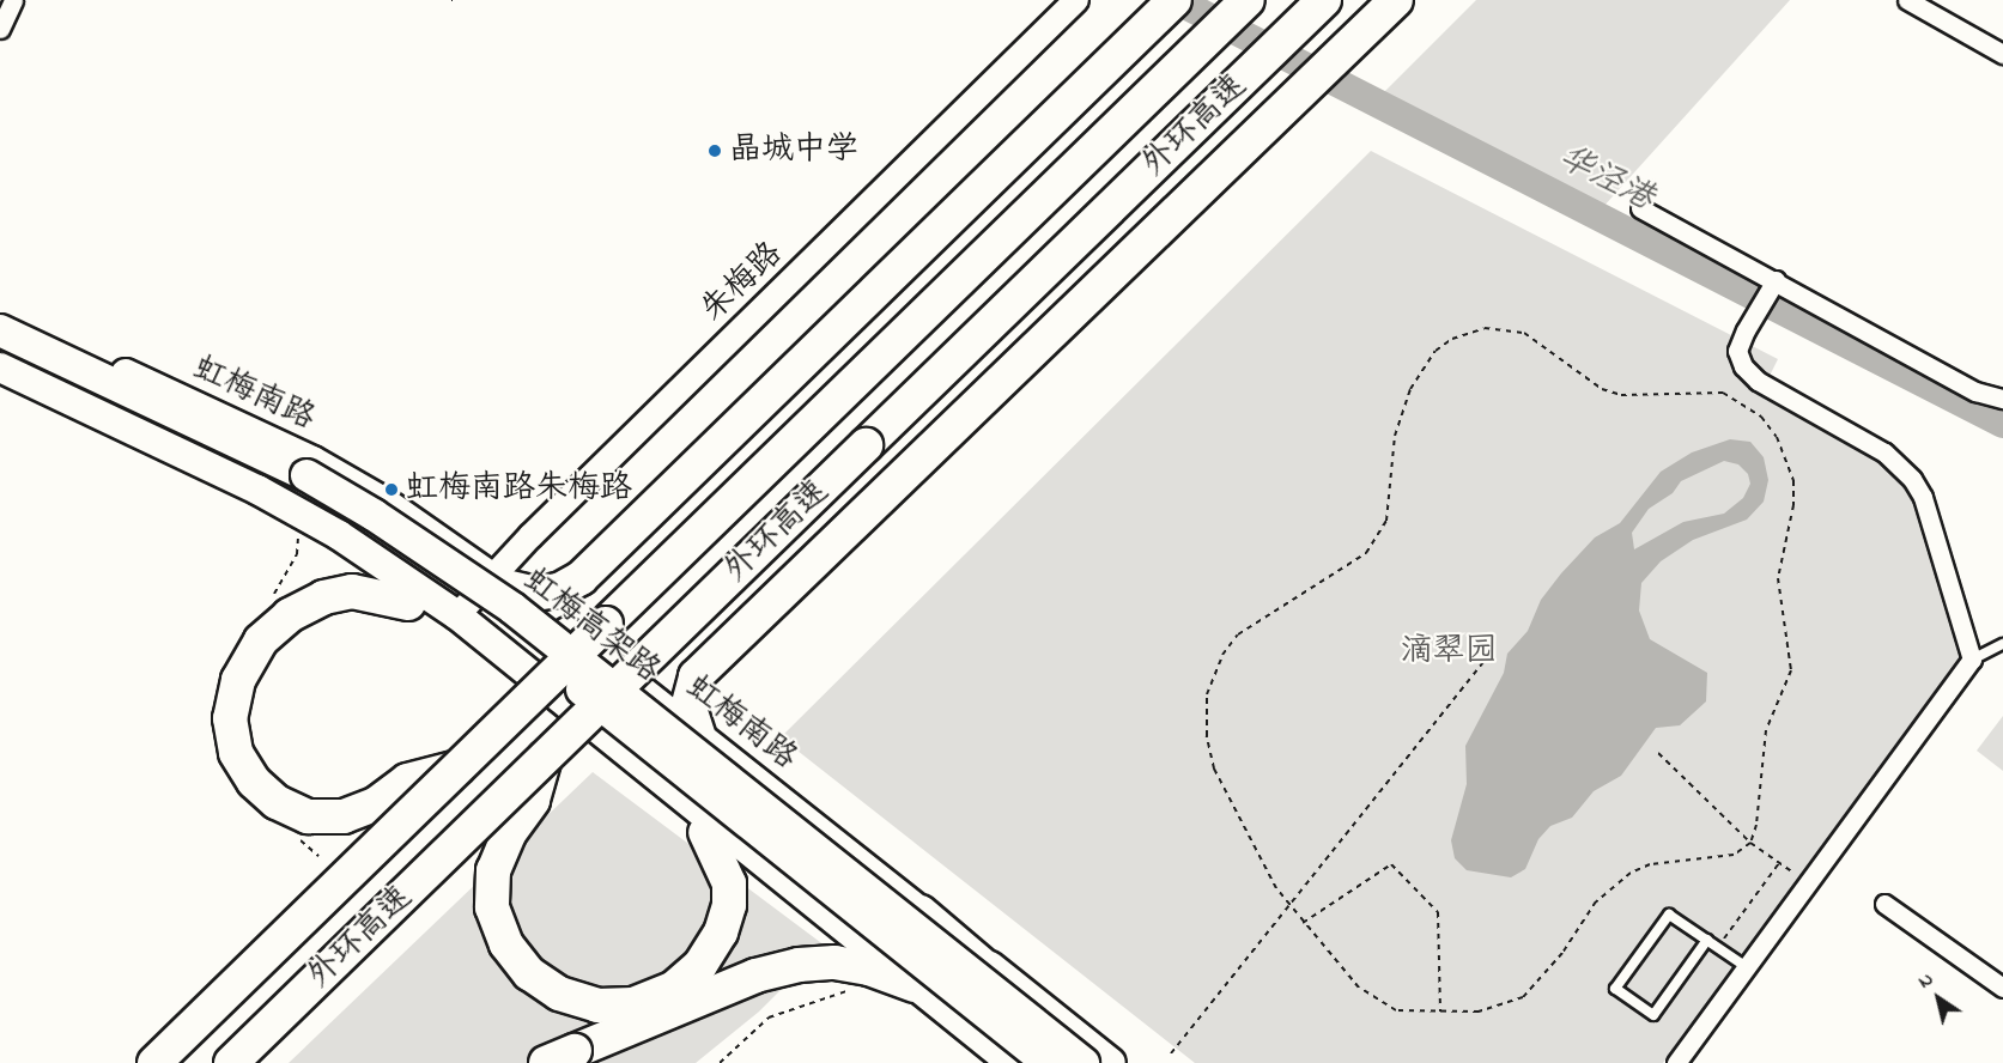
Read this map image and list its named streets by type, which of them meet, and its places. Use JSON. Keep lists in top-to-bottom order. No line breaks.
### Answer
{"streets":{"highway":["外环高速","虹梅高架路"],"main road":["虹梅南路"],"street":["朱梅路"]},"crossings":[["朱梅路","虹梅南路"]],"water":["华泾港"],"parks":["滴翠园"],"places":["晶城中学","虹梅南路朱梅路"],"north":"top left"}
